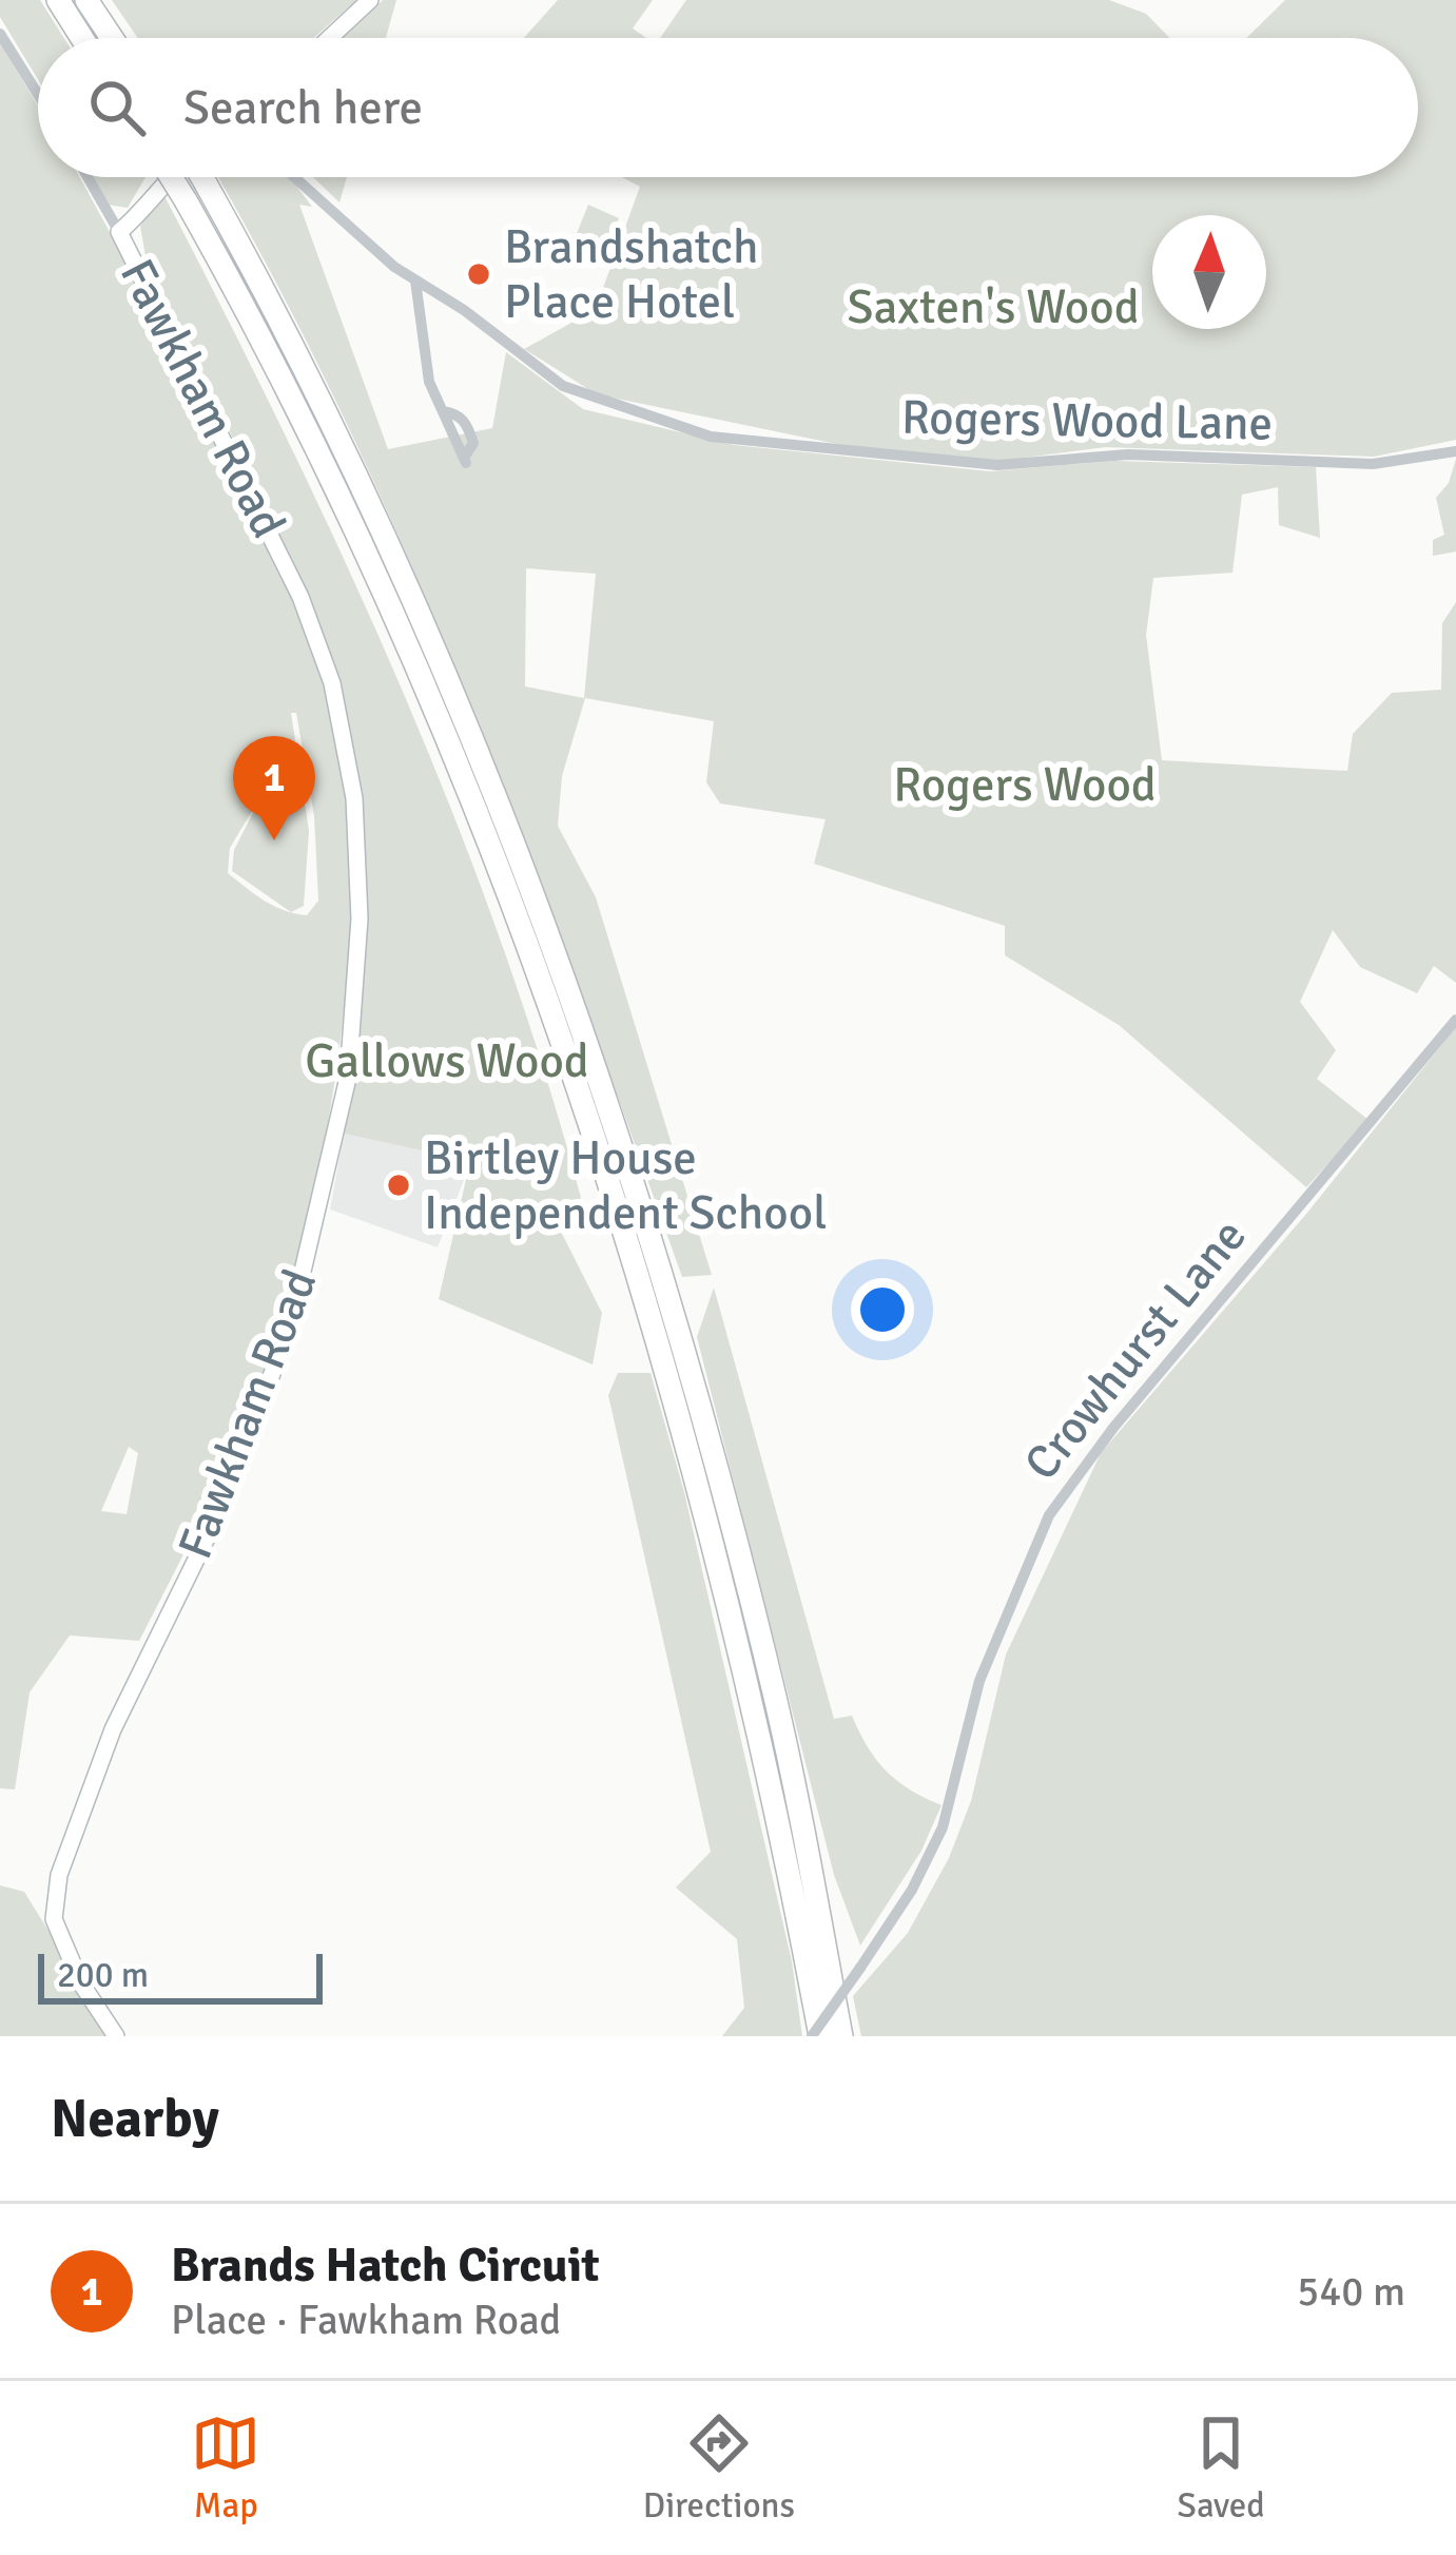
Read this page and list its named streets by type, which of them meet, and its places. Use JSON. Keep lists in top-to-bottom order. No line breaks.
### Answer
{"streets":{"street":["Fawkham Road","Rogers Wood Lane","Crowhurst Lane"]},"parks":["Saxten's Wood","Rogers Wood","Gallows Wood"],"places":["Brandshatch Place Hotel","Birtley House Independent School"],"scale_bar":"200 m","north":"top","page":{"search":"Search here","pins":"1","scale":"200 m","heading":"Nearby","list":[{"mark":"1","name":"Brands Hatch Circuit","note":"Place · Fawkham Road","value":"540 m"}],"nav":["Map","Directions","Saved"]}}
